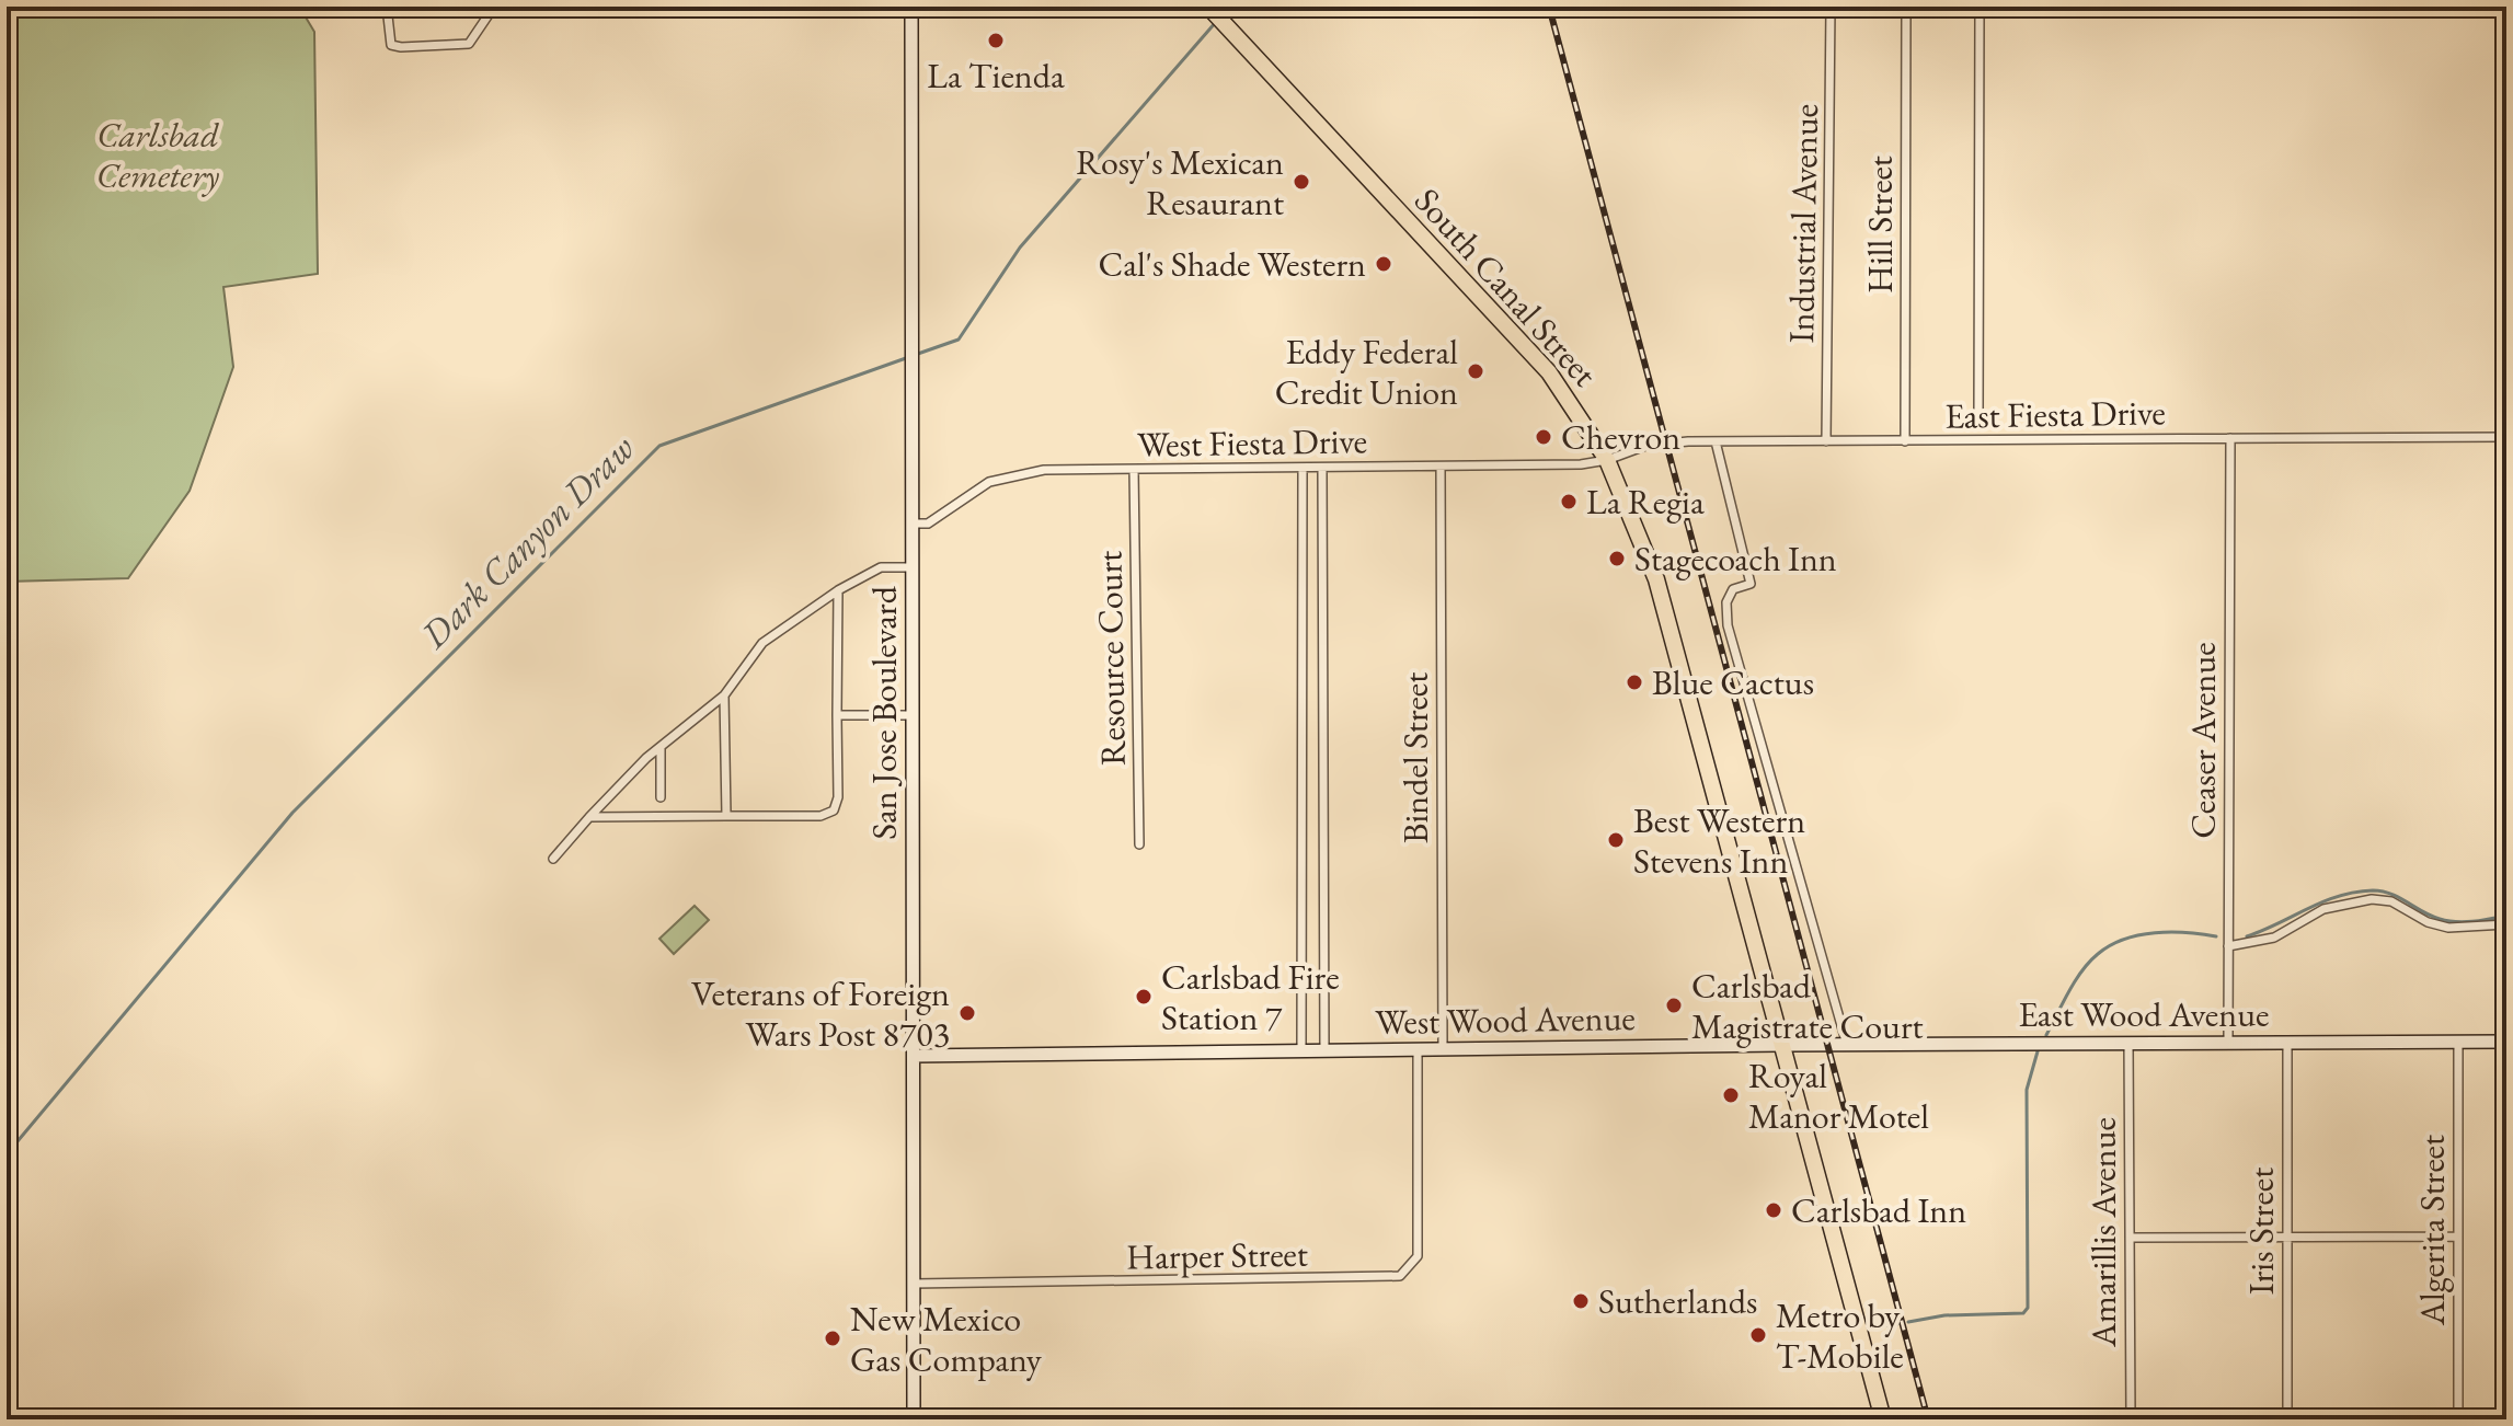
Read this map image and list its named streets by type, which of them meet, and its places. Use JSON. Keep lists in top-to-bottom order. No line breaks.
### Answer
{"streets":{"highway":["South Canal Street"],"street":["Industrial Avenue","Hill Street","East Fiesta Drive","West Fiesta Drive","Resource Court","San Jose Boulevard","Ceaser Avenue","Bindel Street","East Wood Avenue","West Wood Avenue","Algerita Street","Iris Street","Amarillis Avenue","Harper Street"]},"crossings":[["Industrial Avenue","East Fiesta Drive"],["Hill Street","East Fiesta Drive"],["South Canal Street","East Fiesta Drive"],["South Canal Street","West Fiesta Drive"],["South Canal Street","East Wood Avenue"],["South Canal Street","West Wood Avenue"],["East Fiesta Drive","West Fiesta Drive"],["East Fiesta Drive","Ceaser Avenue"],["West Fiesta Drive","Resource Court"],["West Fiesta Drive","San Jose Boulevard"],["West Fiesta Drive","Bindel Street"],["San Jose Boulevard","West Wood Avenue"],["San Jose Boulevard","Harper Street"],["Ceaser Avenue","East Wood Avenue"],["Bindel Street","West Wood Avenue"],["East Wood Avenue","West Wood Avenue"],["East Wood Avenue","Algerita Street"],["East Wood Avenue","Iris Street"],["East Wood Avenue","Amarillis Avenue"],["West Wood Avenue","Harper Street"]],"water":["Dark Canyon Draw"],"parks":["Carlsbad Cemetery"],"places":["La Tienda","Rosy's Mexican Resaurant","Cal's Shade Western","Eddy Federal Credit Union","Chevron","La Regia","Stagecoach Inn","Blue Cactus","Best Western Stevens Inn","Carlsbad Fire Station 7","Carlsbad Magistrate Court","Veterans of Foreign Wars Post 8703","Royal Manor Motel","Carlsbad Inn","Sutherlands","Metro by T-Mobile","New Mexico Gas Company"]}
